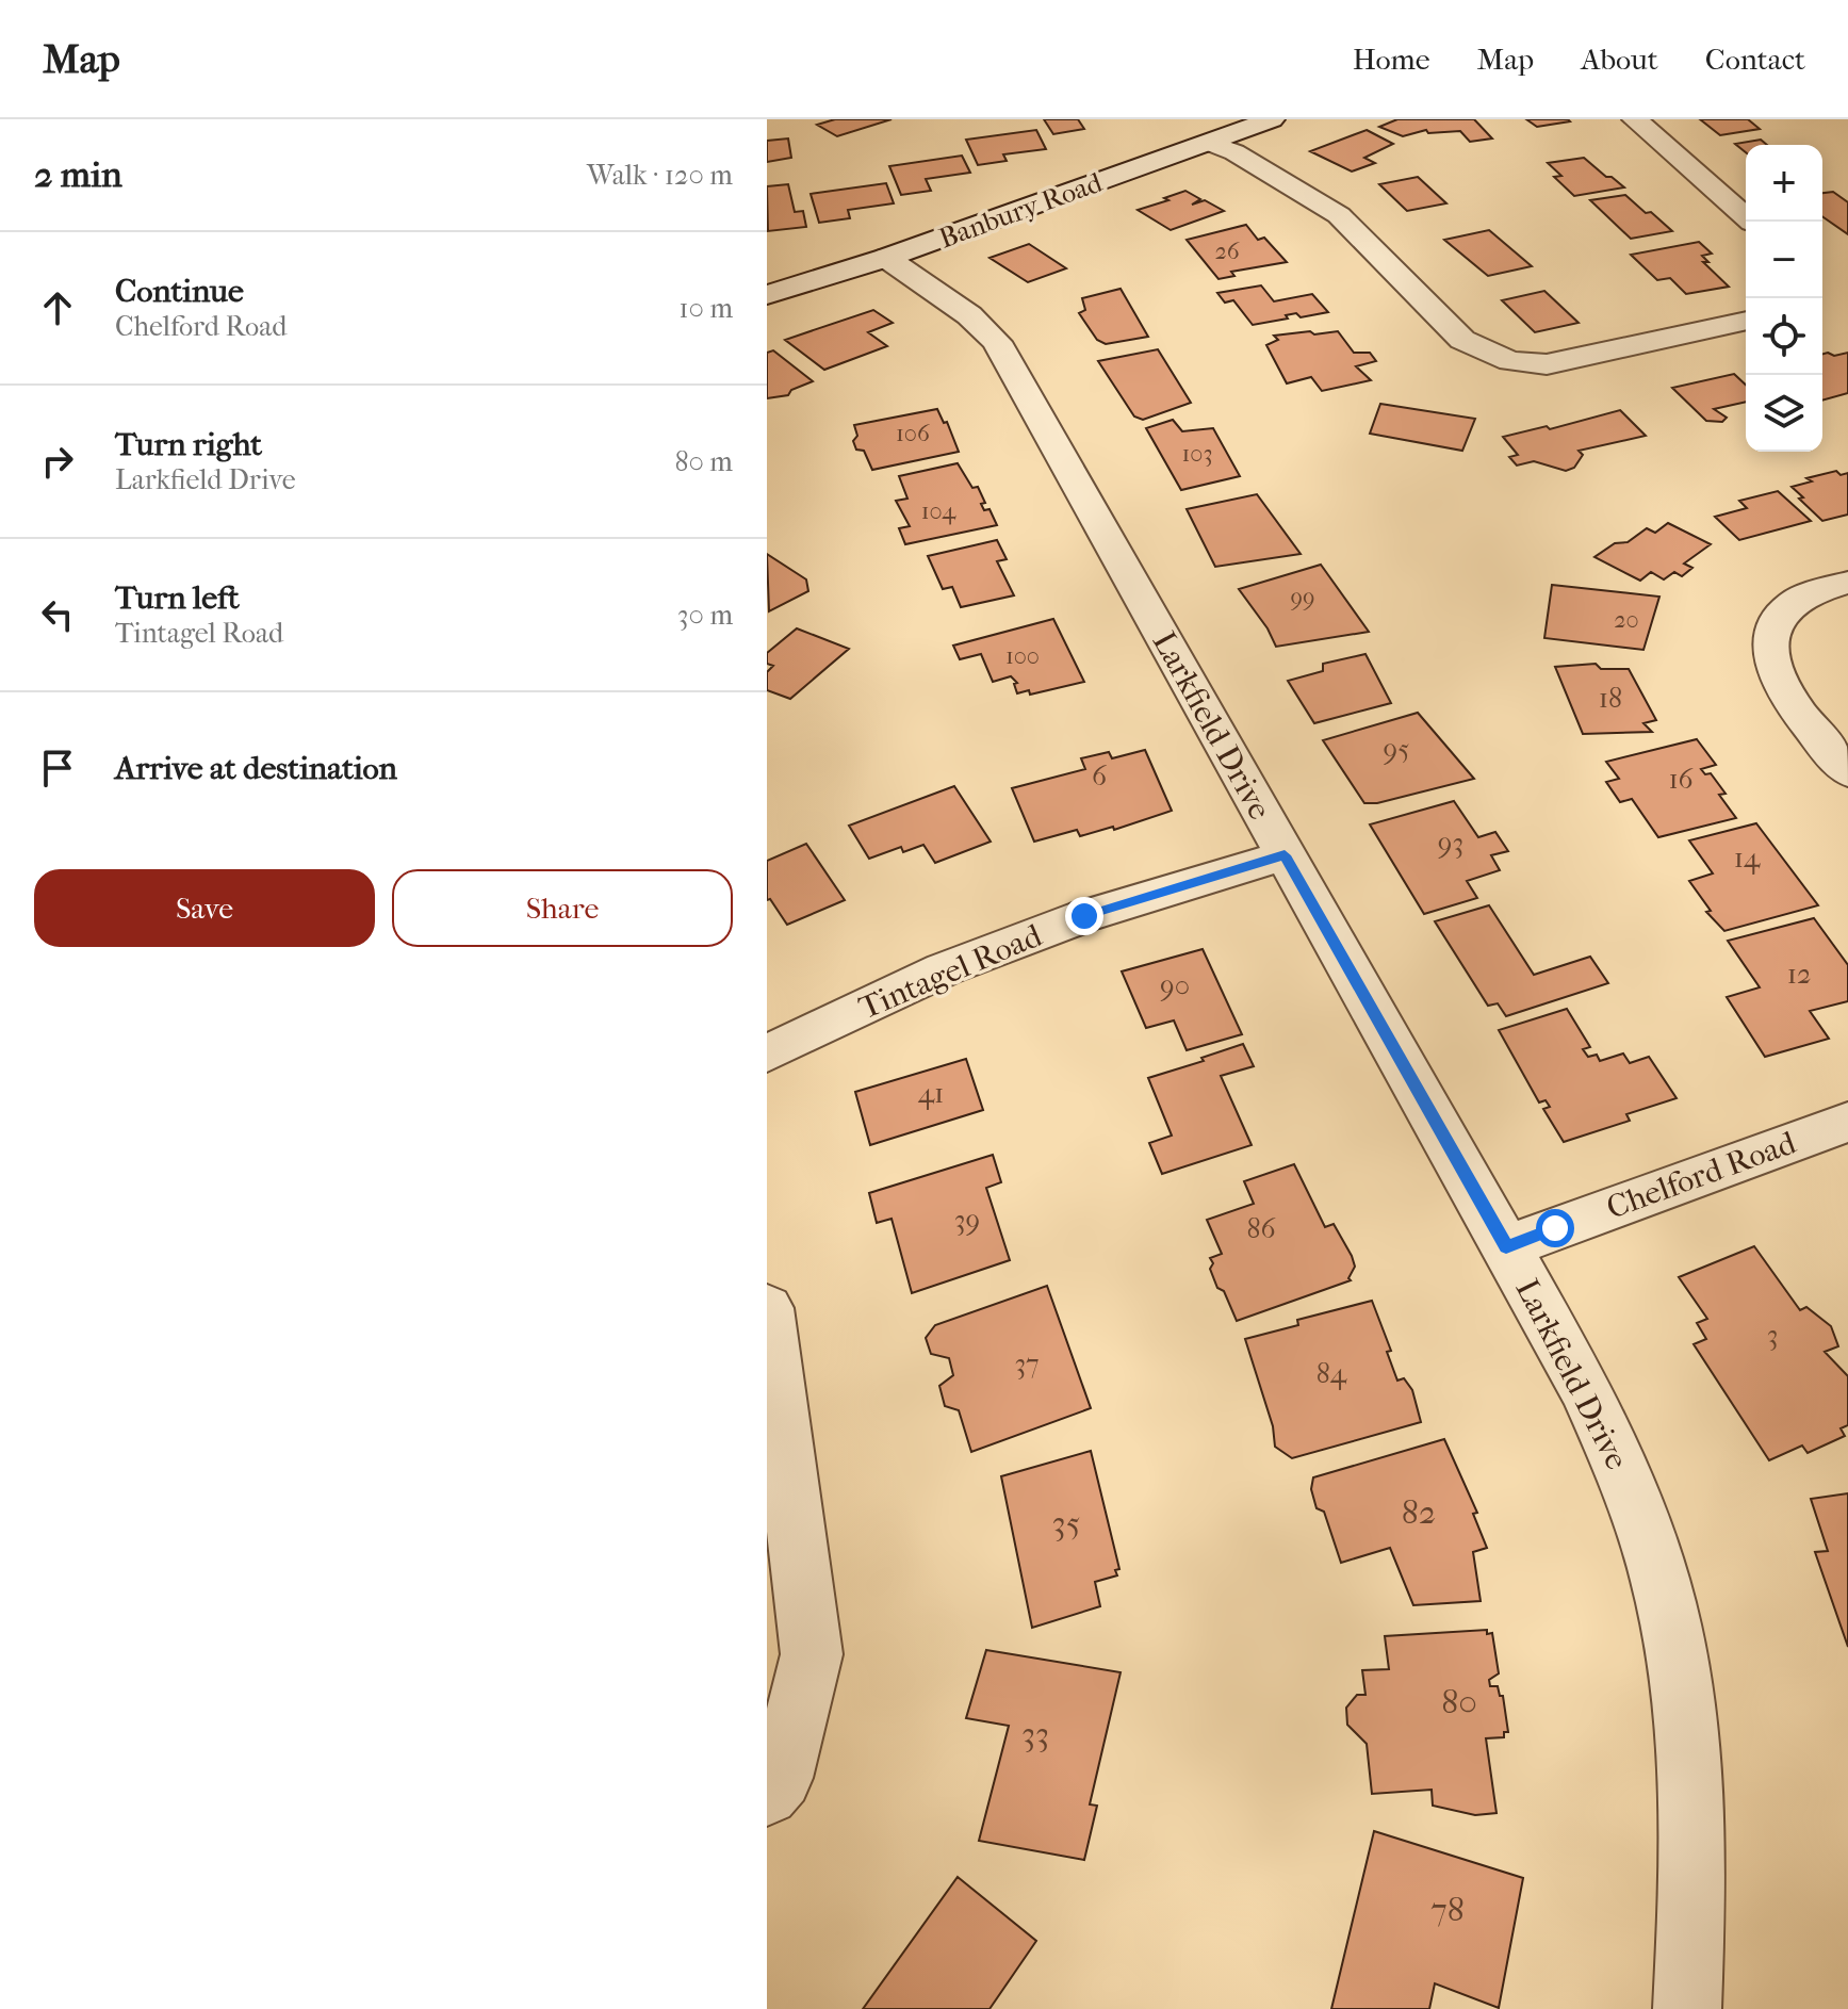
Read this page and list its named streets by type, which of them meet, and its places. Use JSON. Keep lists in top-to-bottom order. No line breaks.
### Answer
{"streets":{"street":["Banbury Road","Larkfield Drive","Tintagel Road","Chelford Road"]},"crossings":[["Banbury Road","Larkfield Drive"],["Larkfield Drive","Tintagel Road"],["Larkfield Drive","Chelford Road"]],"house_numbers":["26","106","103","104","99","20","100","18","95","6","16","93","14","12","90","41","39","86","3","37","84","82","35","80","33","78"],"page":{"header":"Map","nav":["Home","Map","About","Contact"],"heading":["2 min","Walk · 120 m"],"map_buttons":["+","−"],"list":[["Continue","Chelford Road","10 m"],["Turn right","Larkfield Drive","80 m"],["Turn left","Tintagel Road","30 m"],"Arrive at destination"],"buttons":["Save","Share"]}}
